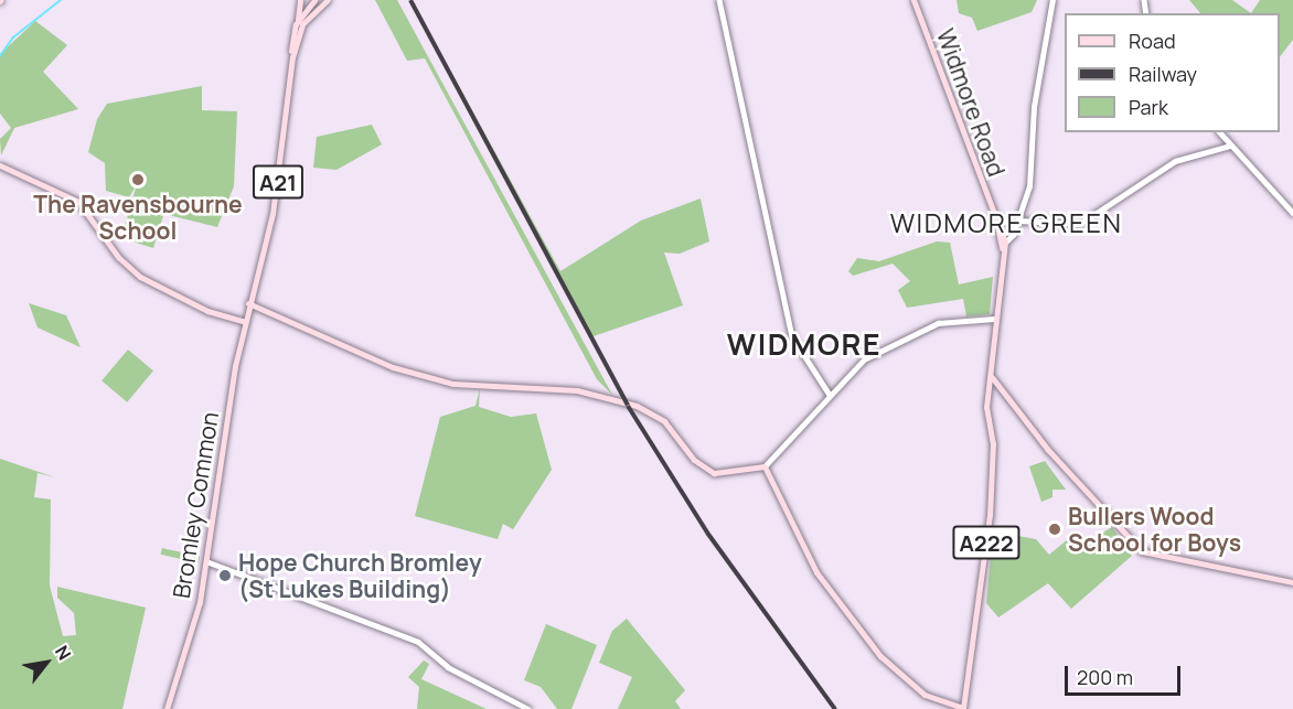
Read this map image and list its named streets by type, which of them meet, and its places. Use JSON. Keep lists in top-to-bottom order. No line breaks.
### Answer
{"streets":{"main road":["Widmore Road","A21","Bromley Common","A222"]},"crossings":[["Widmore Road","A222"],["A21","Bromley Common"]],"districts":["WIDMORE GREEN","WIDMORE"],"places":["The Ravensbourne School","Bullers Wood School for Boys","Hope Church Bromley (St Lukes Building)"],"legend":["Road","Railway","Park"],"scale_bar":"200 m","north":"top right"}
